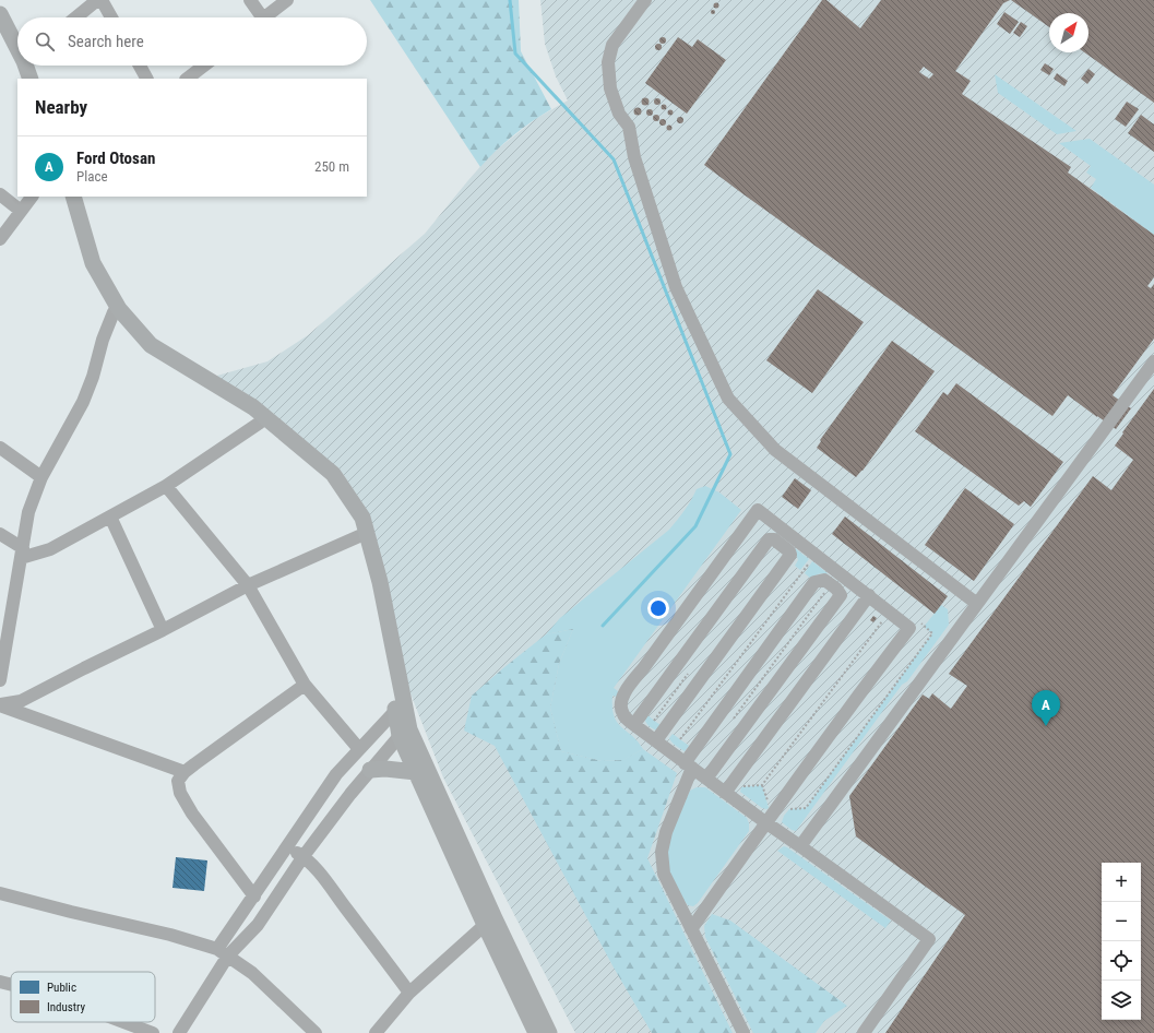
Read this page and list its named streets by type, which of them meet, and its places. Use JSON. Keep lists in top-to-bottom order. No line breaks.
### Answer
{"legend":["Public","Industry"],"north":"top right","page":{"search":"Search here","heading":"Nearby","list":[{"mark":"A","name":"Ford Otosan","note":"Place","value":"250 m"}],"pins":"A","map_buttons":["+","−"]}}
